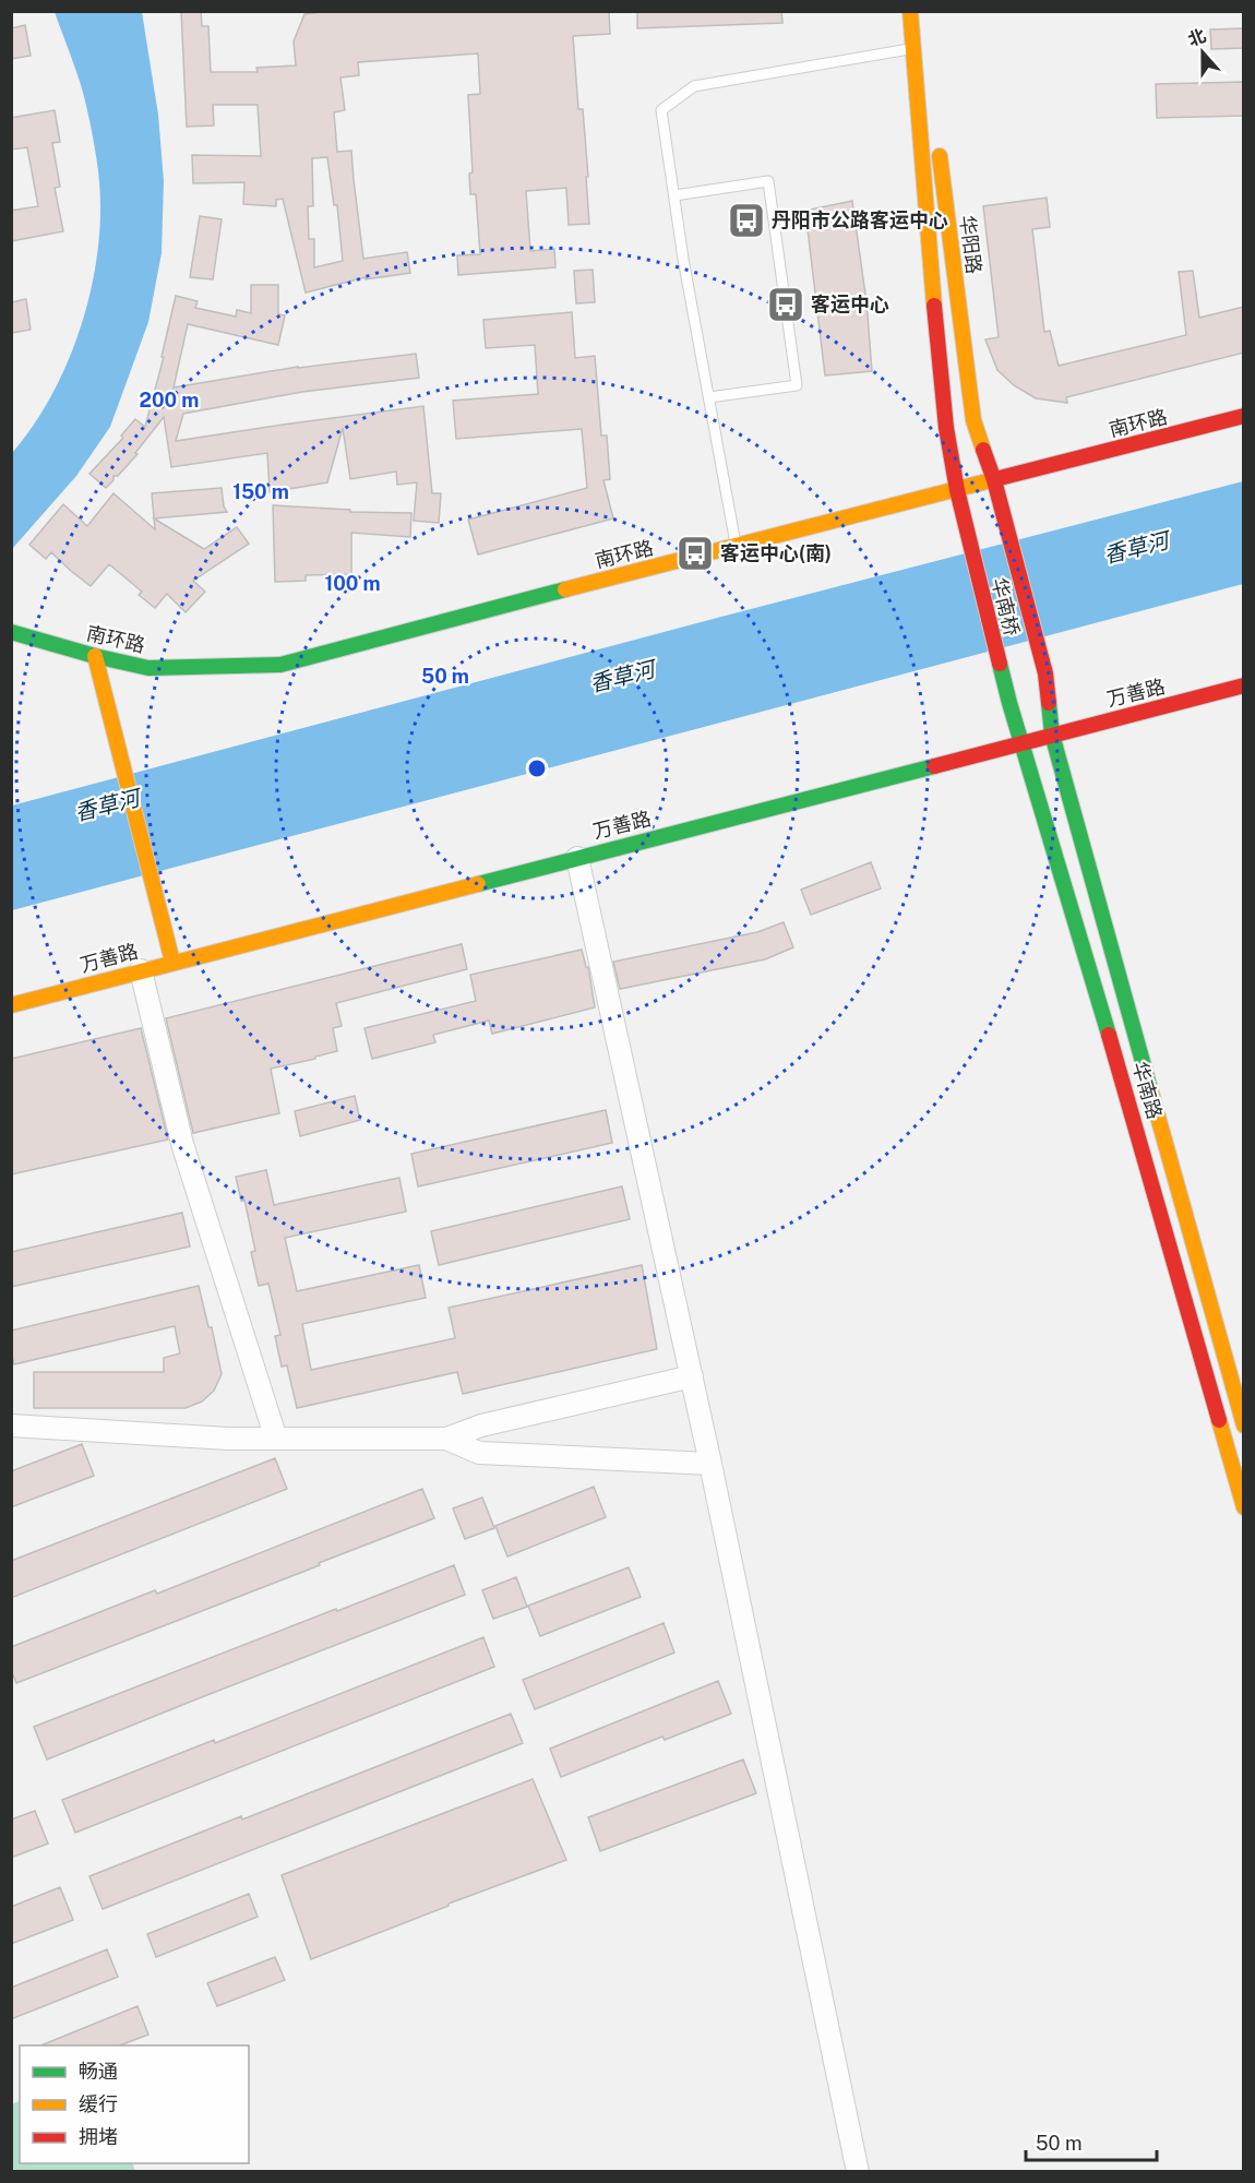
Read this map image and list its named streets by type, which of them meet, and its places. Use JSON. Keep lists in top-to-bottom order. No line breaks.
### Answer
{"streets":{"main road":["华阳路","南环路","华南桥","万善路","华南路"]},"crossings":[["华阳路","南环路"],["华阳路","华南桥"],["南环路","华南桥"],["华南桥","华南路"],["万善路","华南路"]],"water":["香草河"],"places":{"bus stop":["丹阳市公路客运中心","客运中心","客运中心(南)"]},"legend":["畅通","缓行","拥堵"],"scale_bar":"50 m","north":"top","rings":["200 m","150 m","100 m","50 m"]}
